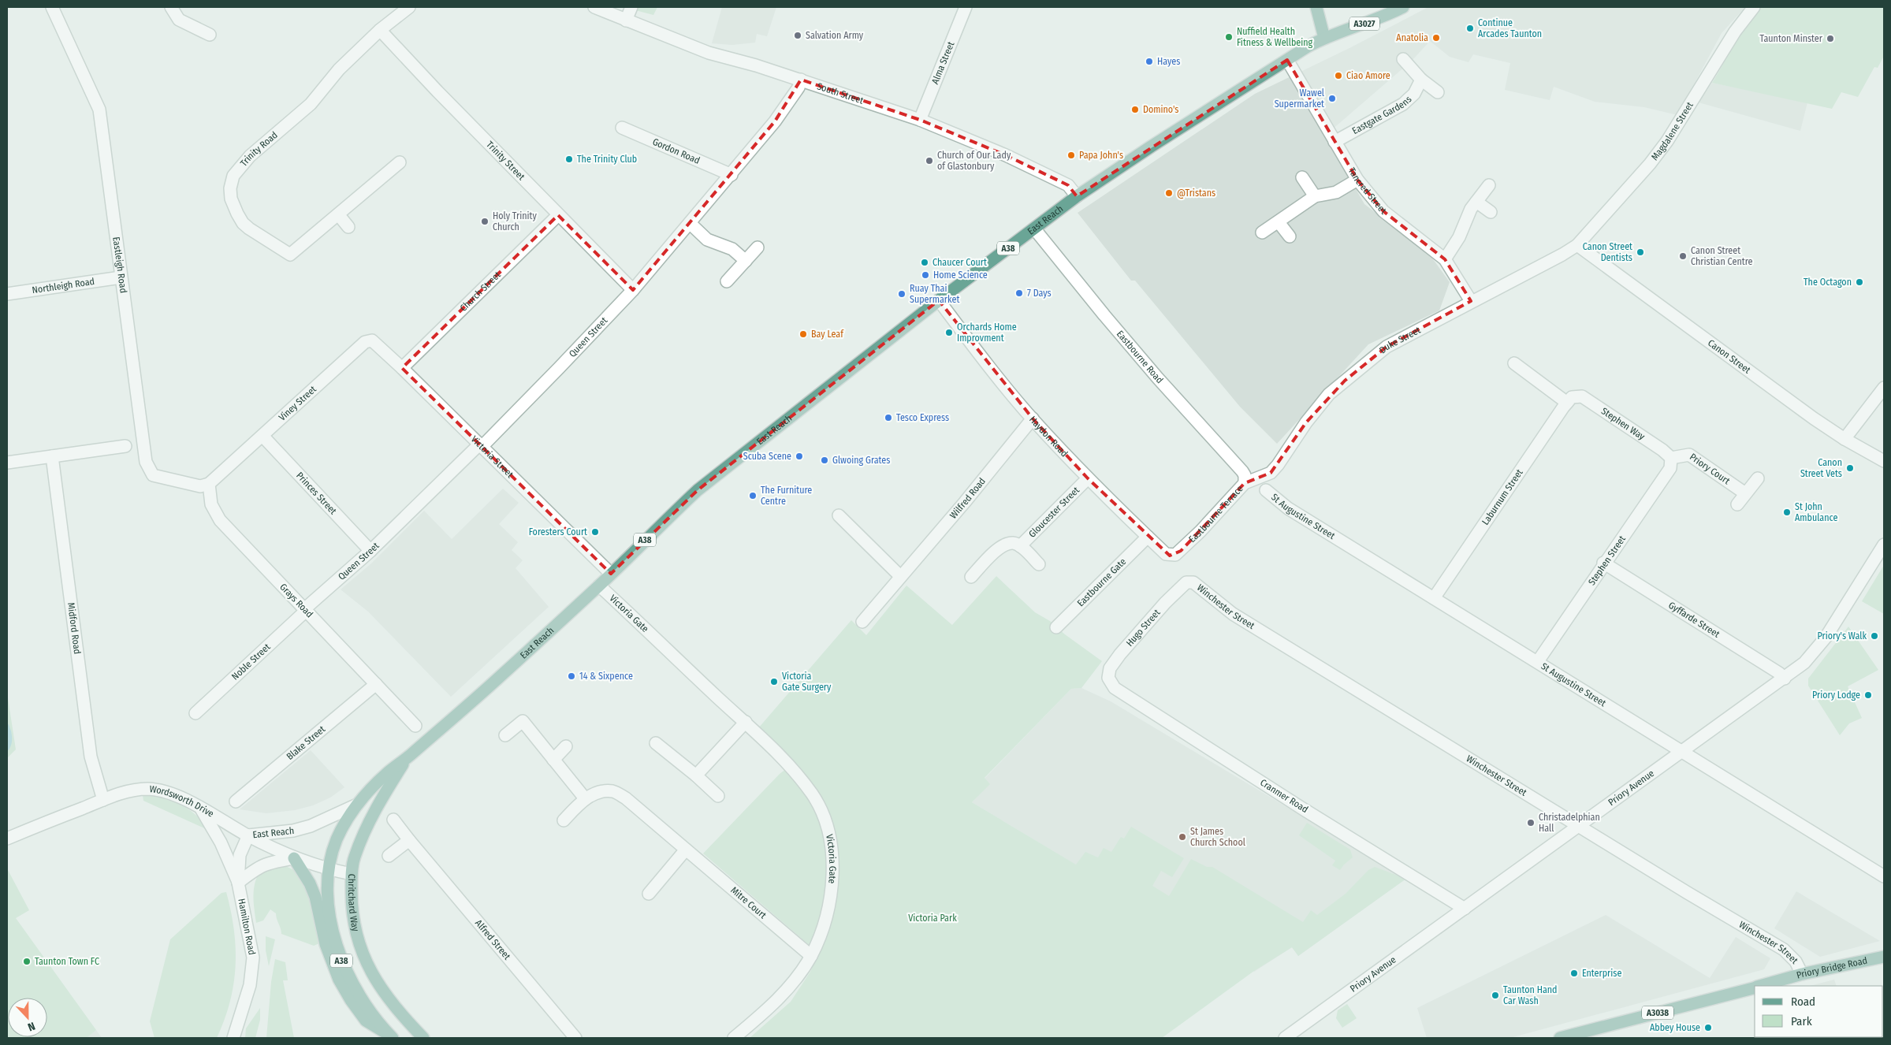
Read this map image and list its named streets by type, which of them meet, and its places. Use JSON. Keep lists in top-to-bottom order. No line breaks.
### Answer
{"streets":{"main road":["A3027","East Reach","A38","Chritchard Way","Priory Bridge Road","A3038"],"street":["Alma Street","South Street","Eastgate Gardens","Magdalene Street","Trinity Road","Gordon Road","Trinity Street","Tancred Street","Eastleigh Road","Northleigh Road","Church Street","Queen Street","Duke Street","Canon Street","Eastbourne Road","Viney Street","Stephen Way","Haydon Road","Victoria Street","Priory Court","Princes Street","Laburnum Street","Wilfred Road","Gloucester Street","Eastbourne Terrace","St Augustine Street","Stephen Street","Eastbourne Gate","Grays Road","Winchester Street","Victoria Gate","Gyffarde Street","Hugo Street","Midford Road","Noble Street","Blake Street","Priory Avenue","Cranmer Road","Wordsworth Drive","Mitre Court","Hamilton Road","Alfred Street"]},"crossings":[["A3027","East Reach"],["Alma Street","South Street"],["South Street","East Reach"],["South Street","Queen Street"],["Eastgate Gardens","Tancred Street"],["Magdalene Street","Duke Street"],["Magdalene Street","Canon Street"],["Trinity Road","Trinity Street"],["Gordon Road","Queen Street"],["Trinity Street","Church Street"],["Trinity Street","Queen Street"],["Tancred Street","East Reach"],["Tancred Street","Duke Street"],["East Reach","A38"],["East Reach","Eastbourne Road"],["East Reach","Haydon Road"],["East Reach","Victoria Street"],["East Reach","Victoria Gate"],["East Reach","Wordsworth Drive"],["East Reach","Chritchard Way"],["East Reach","Hamilton Road"],["A38","Wordsworth Drive"],["Eastleigh Road","Northleigh Road"],["Eastleigh Road","Viney Street"],["Eastleigh Road","Grays Road"],["Church Street","Victoria Street"],["Queen Street","Victoria Street"],["Queen Street","Princes Street"],["Queen Street","Grays Road"],["Queen Street","Noble Street"],["Duke Street","Canon Street"],["Duke Street","Eastbourne Terrace"],["Eastbourne Road","Eastbourne Terrace"],["Viney Street","Victoria Street"],["Viney Street","Princes Street"],["Viney Street","Grays Road"],["Stephen Way","Priory Court"],["Stephen Way","Laburnum Street"],["Stephen Way","Stephen Street"],["Haydon Road","Wilfred Road"],["Haydon Road","Gloucester Street"],["Haydon Road","Eastbourne Terrace"],["Haydon Road","Eastbourne Gate"],["Priory Court","Stephen Street"],["Laburnum Street","St Augustine Street"],["St Augustine Street","Stephen Street"],["St Augustine Street","Priory Avenue"],["Stephen Street","Gyffarde Street"],["Grays Road","Noble Street"],["Grays Road","Blake Street"],["Winchester Street","Hugo Street"],["Winchester Street","Priory Avenue"],["Winchester Street","Priory Bridge Road"],["Victoria Gate","Mitre Court"],["Gyffarde Street","Priory Avenue"],["Hugo Street","Cranmer Road"],["Midford Road","Wordsworth Drive"],["Priory Avenue","Cranmer Road"],["Wordsworth Drive","Chritchard Way"],["Wordsworth Drive","Hamilton Road"]],"parks":["Victoria Park"],"places":["Continue Arcades Taunton","Salvation Army","Nuffield Health Fitness & Wellbeing","Anatolia","Taunton Minster","Hayes","Ciao Amore","Wawel Supermarket","Domino's","Papa John's","The Trinity Club","Church of Our Lady of Glastonbury","@Tristans","Holy Trinity Church","Canon Street Dentists","Canon Street Christian Centre","Chaucer Court","Home Science","The Octagon","7 Days","Ruay Thai Supermarket","Orchards Home Improvment","Bay Leaf","Tesco Express","Scuba Scene","Glwoing Grates","Canon Street Vets","The Furniture Centre","St John Ambulance","Foresters Court","Priory's Walk","14 & Sixpence","Victoria Gate Surgery","Priory Lodge","Christadelphian Hall","St James Church School","Taunton Town FC","Enterprise","Taunton Hand Car Wash","Abbey House"],"legend":["Road","Park"],"north":"bottom"}
